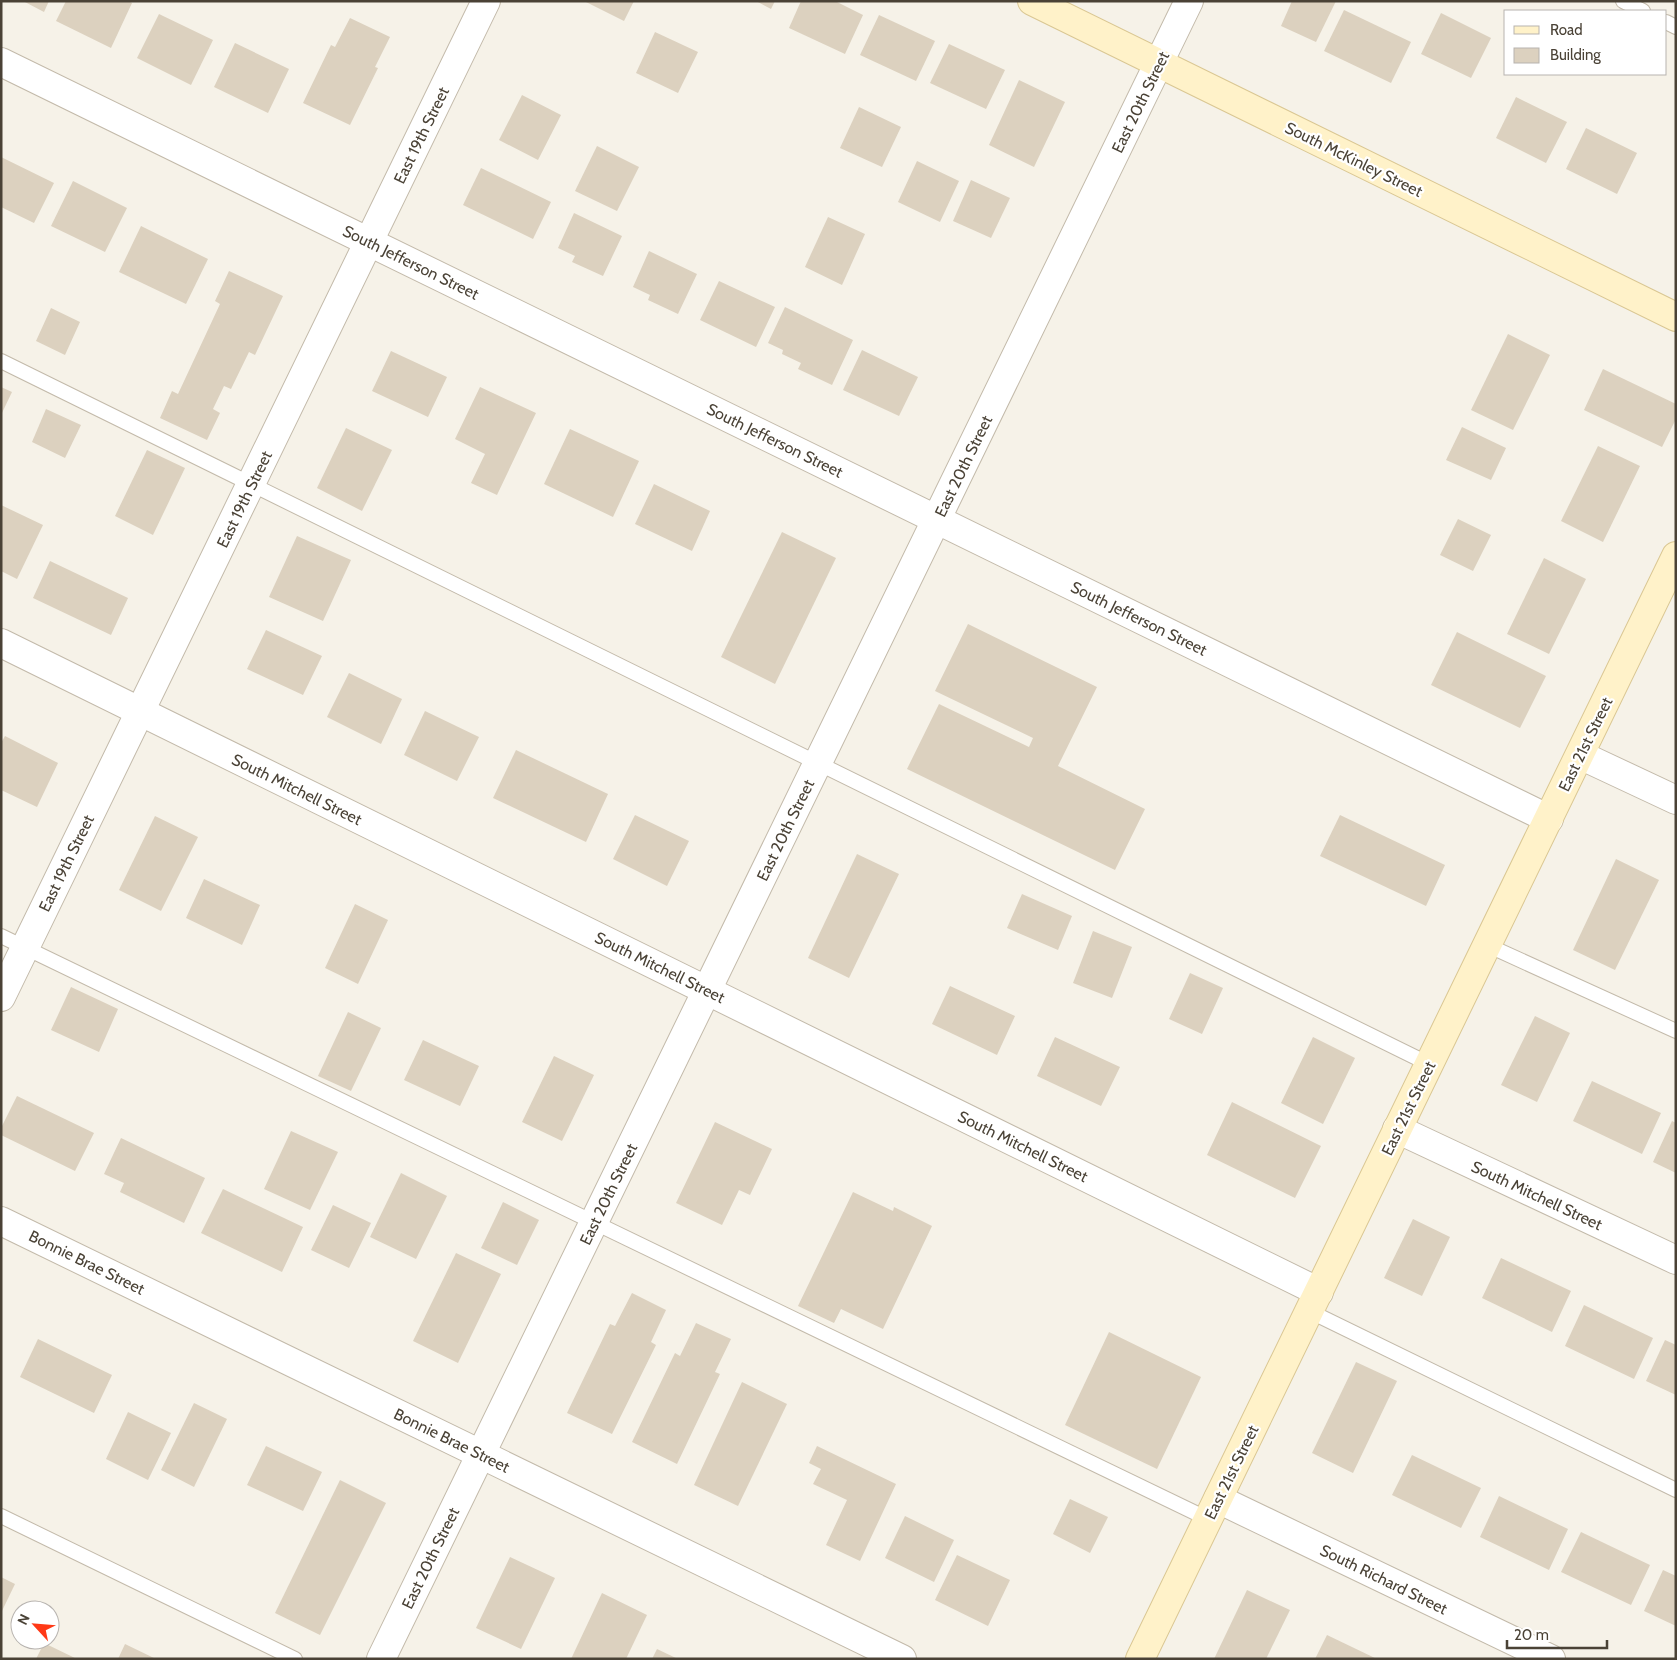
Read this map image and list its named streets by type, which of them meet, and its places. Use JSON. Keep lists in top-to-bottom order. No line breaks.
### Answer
{"streets":{"street":["East 20th Street","East 19th Street","South McKinley Street","South Jefferson Street","East 21st Street","South Mitchell Street","Bonnie Brae Street","South Richard Street"]},"crossings":[["East 20th Street","South McKinley Street"],["East 20th Street","South Jefferson Street"],["East 20th Street","South Mitchell Street"],["East 20th Street","Bonnie Brae Street"],["East 19th Street","South Jefferson Street"],["East 19th Street","South Mitchell Street"],["South Jefferson Street","East 21st Street"],["East 21st Street","South Mitchell Street"],["East 21st Street","South Richard Street"]],"legend":["Road","Building"],"scale_bar":"20 m","north":"top left"}
